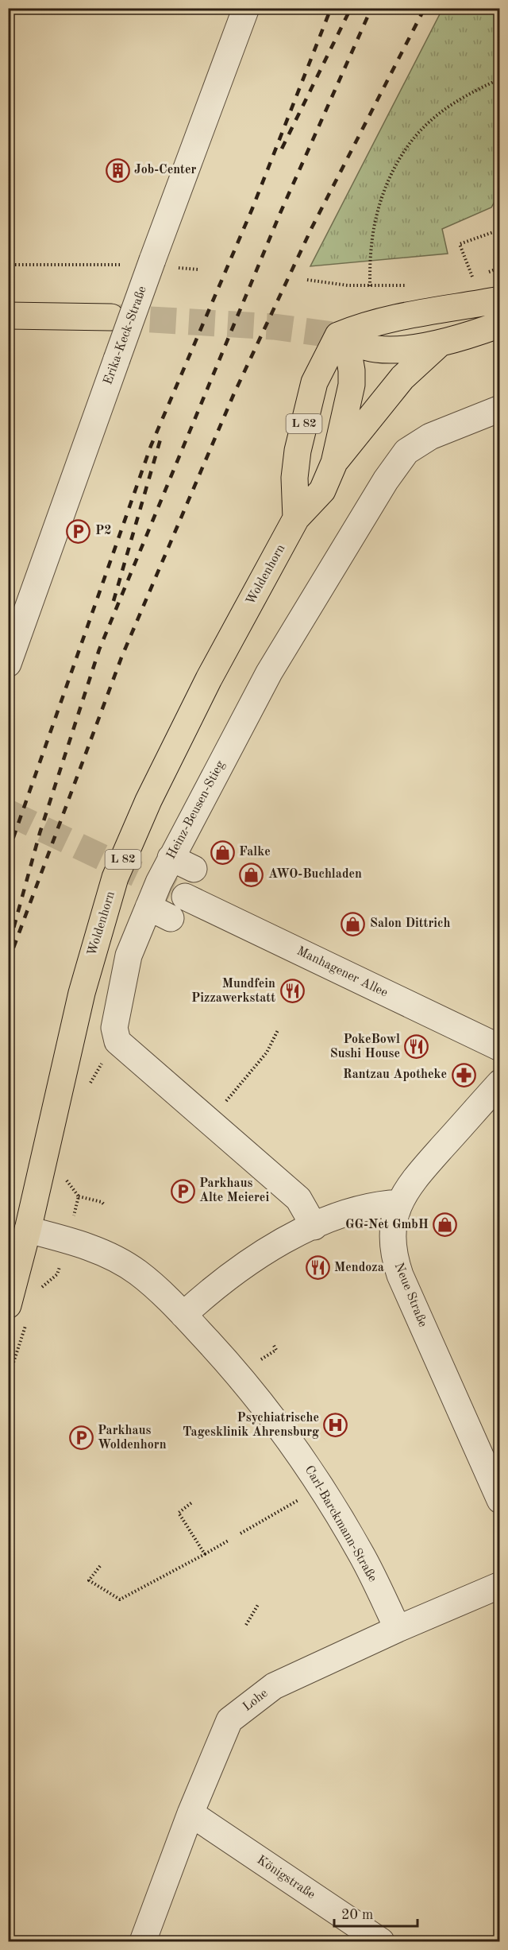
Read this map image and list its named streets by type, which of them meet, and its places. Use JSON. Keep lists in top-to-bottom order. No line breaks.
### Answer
{"streets":{"main road":["L 82","Woldenhorn"],"street":["Erika-Keck-Straße","Heinz-Beusen-Stieg","Manhagener Allee","Neue Straße","Carl-Barckmann-Straße","Lohe","Königstraße"]},"crossings":[["L 82","Woldenhorn"],["Woldenhorn","Carl-Barckmann-Straße"],["Carl-Barckmann-Straße","Lohe"],["Lohe","Königstraße"]],"places":{"building":["Job-Center"],"parking":["P2","Parkhaus Alte Meierei","Parkhaus Woldenhorn"],"shop":["Falke","AWO-Buchladen","Salon Dittrich","GG-Net GmbH"],"restaurant":["Mundfein Pizzawerkstatt","PokeBowl Sushi House","Mendoza"],"pharmacy":["Rantzau Apotheke"],"hospital":["Psychiatrische Tagesklinik Ahrensburg"]},"scale_bar":"20 m"}
